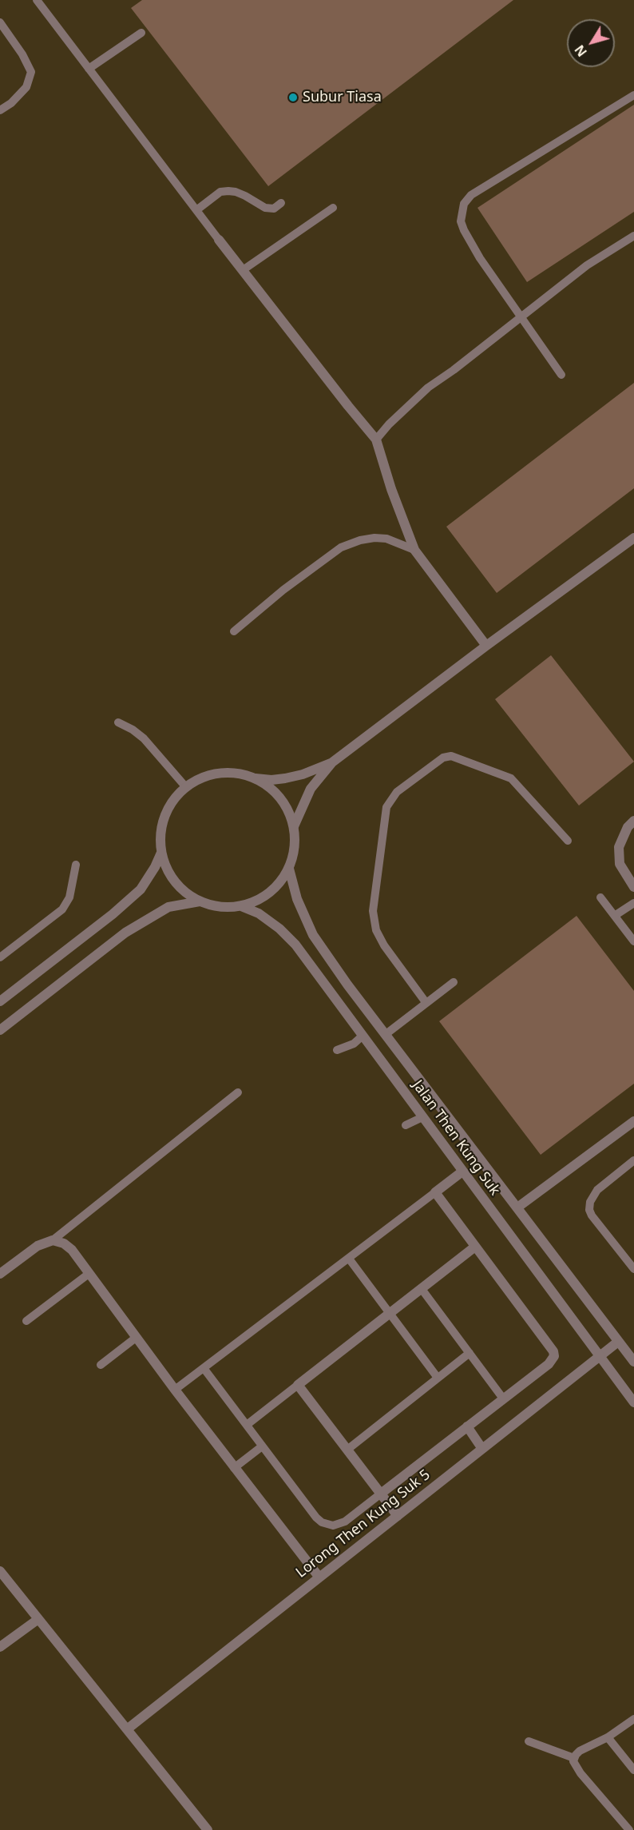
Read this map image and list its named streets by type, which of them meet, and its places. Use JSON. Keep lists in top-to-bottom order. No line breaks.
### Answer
{"streets":{"street":["Jalan Then Kung Suk","Lorong Then Kung Suk 5"]},"crossings":[["Jalan Then Kung Suk","Lorong Then Kung Suk 5"]],"places":["Subur Tiasa"],"north":"bottom left"}
